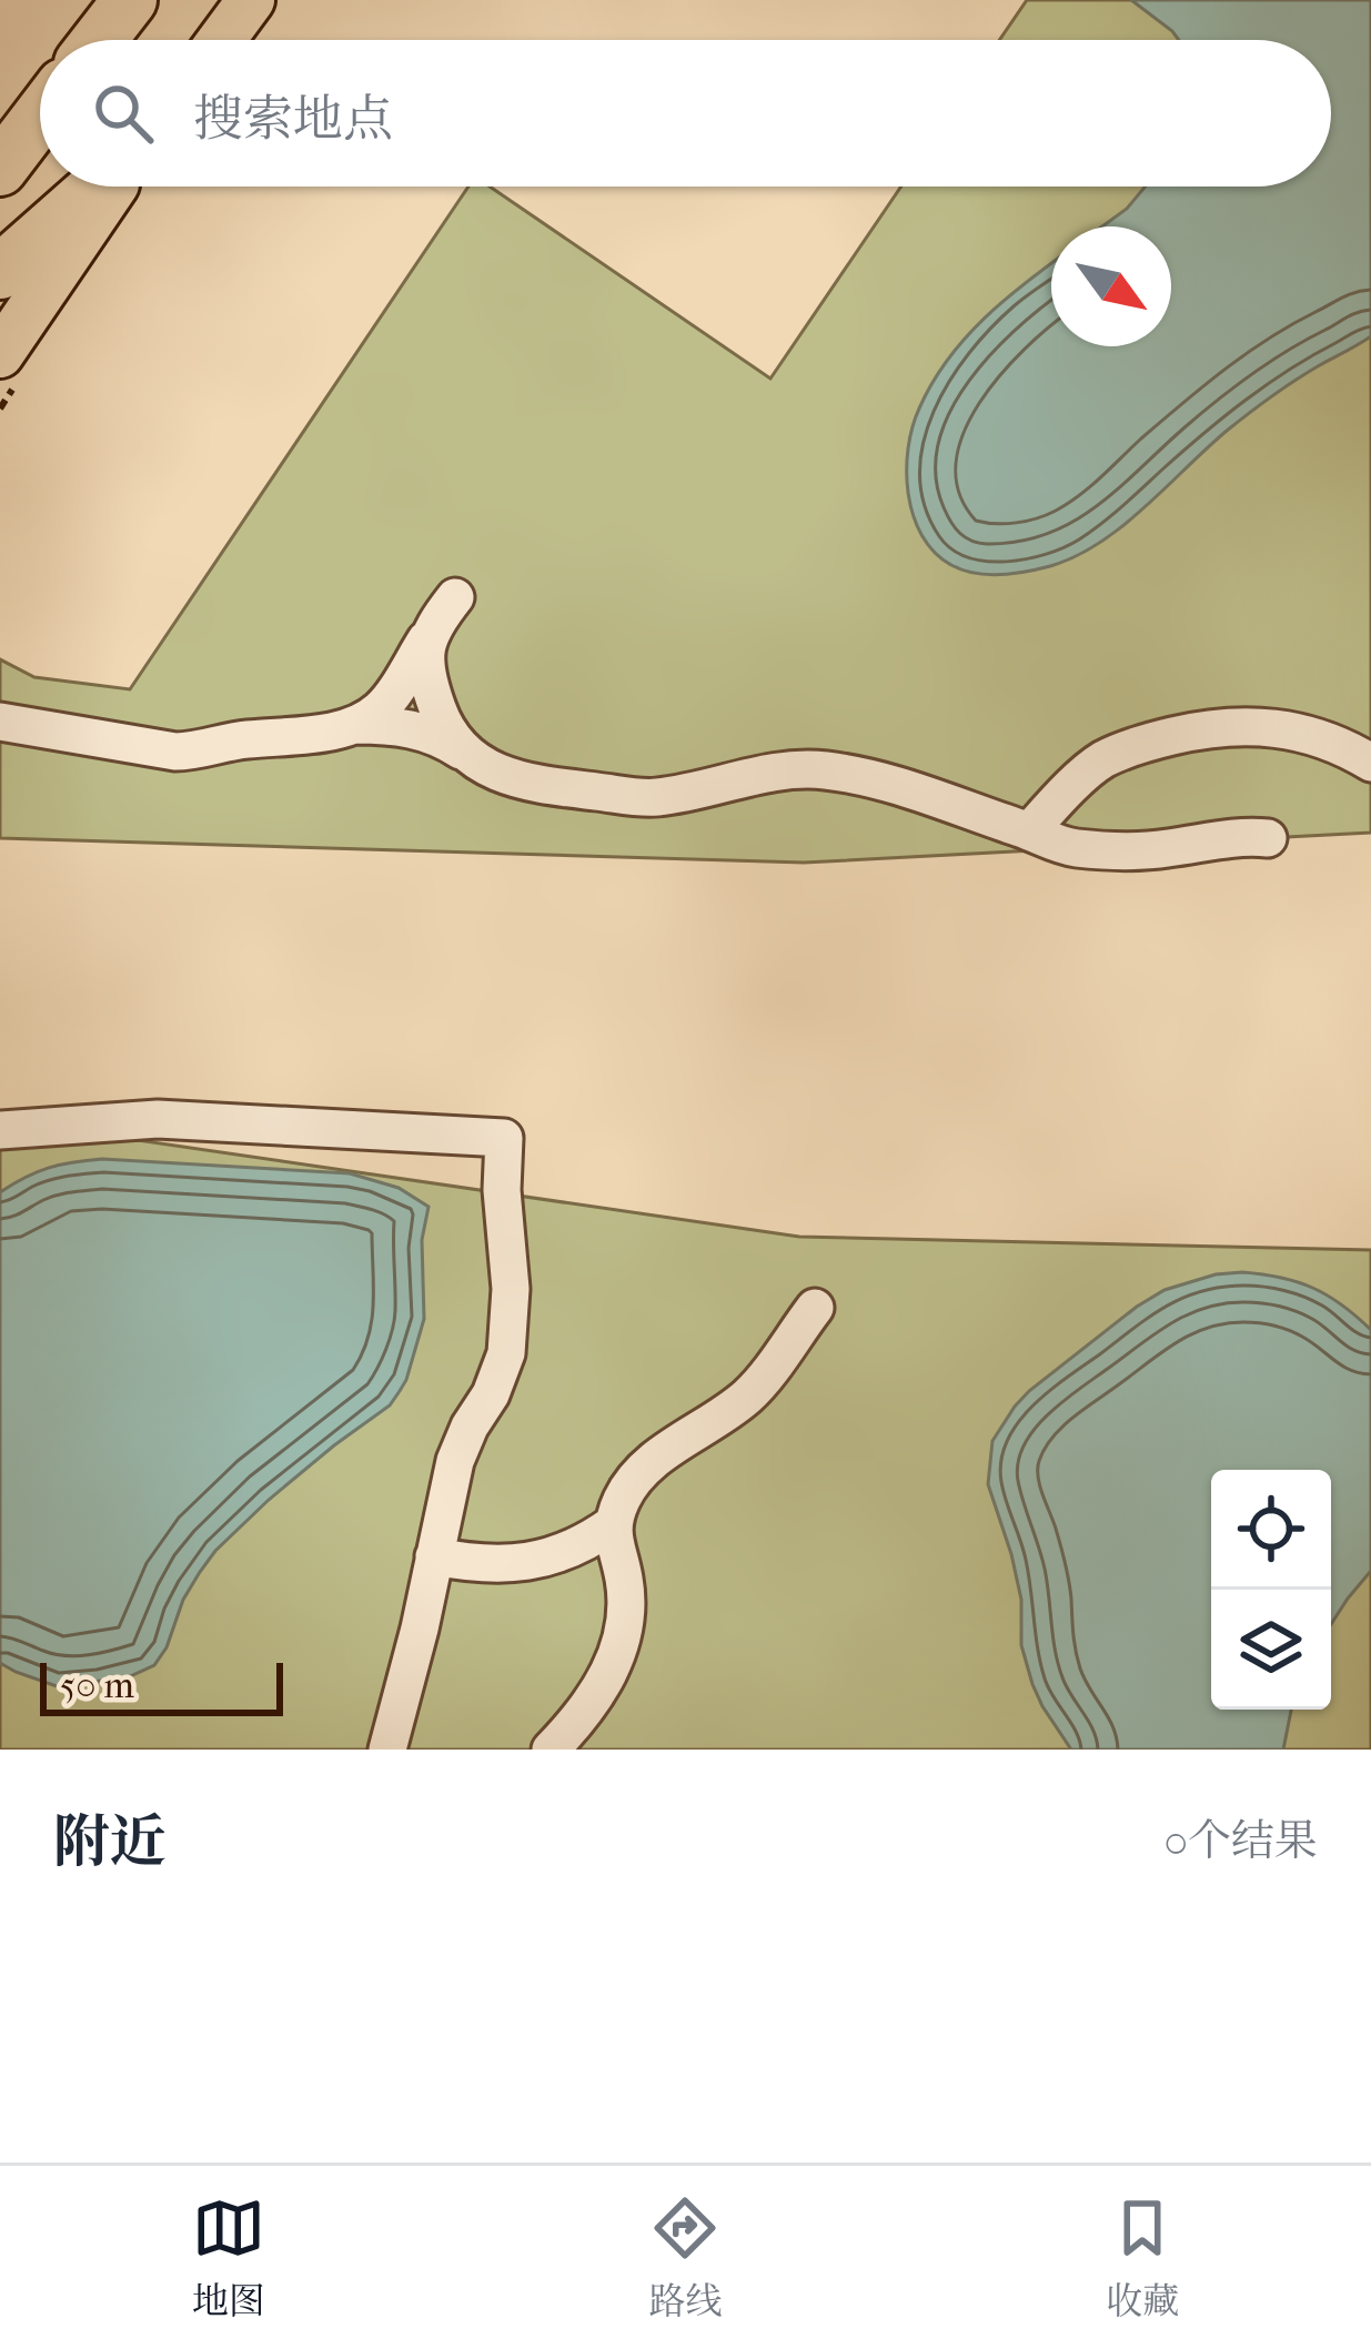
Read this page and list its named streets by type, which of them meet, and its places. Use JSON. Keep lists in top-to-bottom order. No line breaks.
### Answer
{"scale_bar":"50 m","north":"bottom right","page":{"search":"搜索地点","scale":"50 m","heading":["附近","0个结果"],"nav":["地图","路线","收藏"]}}
